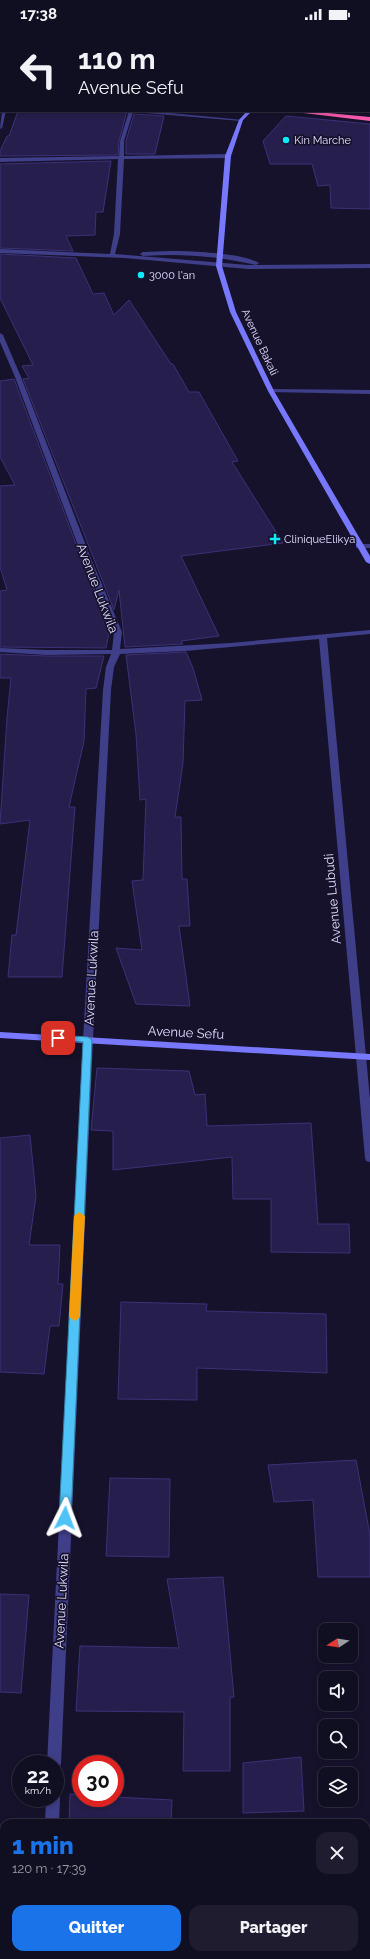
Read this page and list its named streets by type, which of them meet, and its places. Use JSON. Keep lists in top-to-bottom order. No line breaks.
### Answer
{"streets":{"street":["Avenue Bakali","Avenue Lukwila","Avenue Lubudi","Avenue Sefu"]},"crossings":[["Avenue Lukwila","Avenue Sefu"],["Avenue Lubudi","Avenue Sefu"]],"places":{"other":["Kin Marche","3000 l'an"],"health":["CliniqueElikya"]},"north":"left","page":{"status":"17:38","turn":["110 m","Avenue Sefu"],"speed":"22 km/h","limit":"30","heading":["1 min","120 m · 17:39"],"buttons":["Quitter","Partager"]}}
